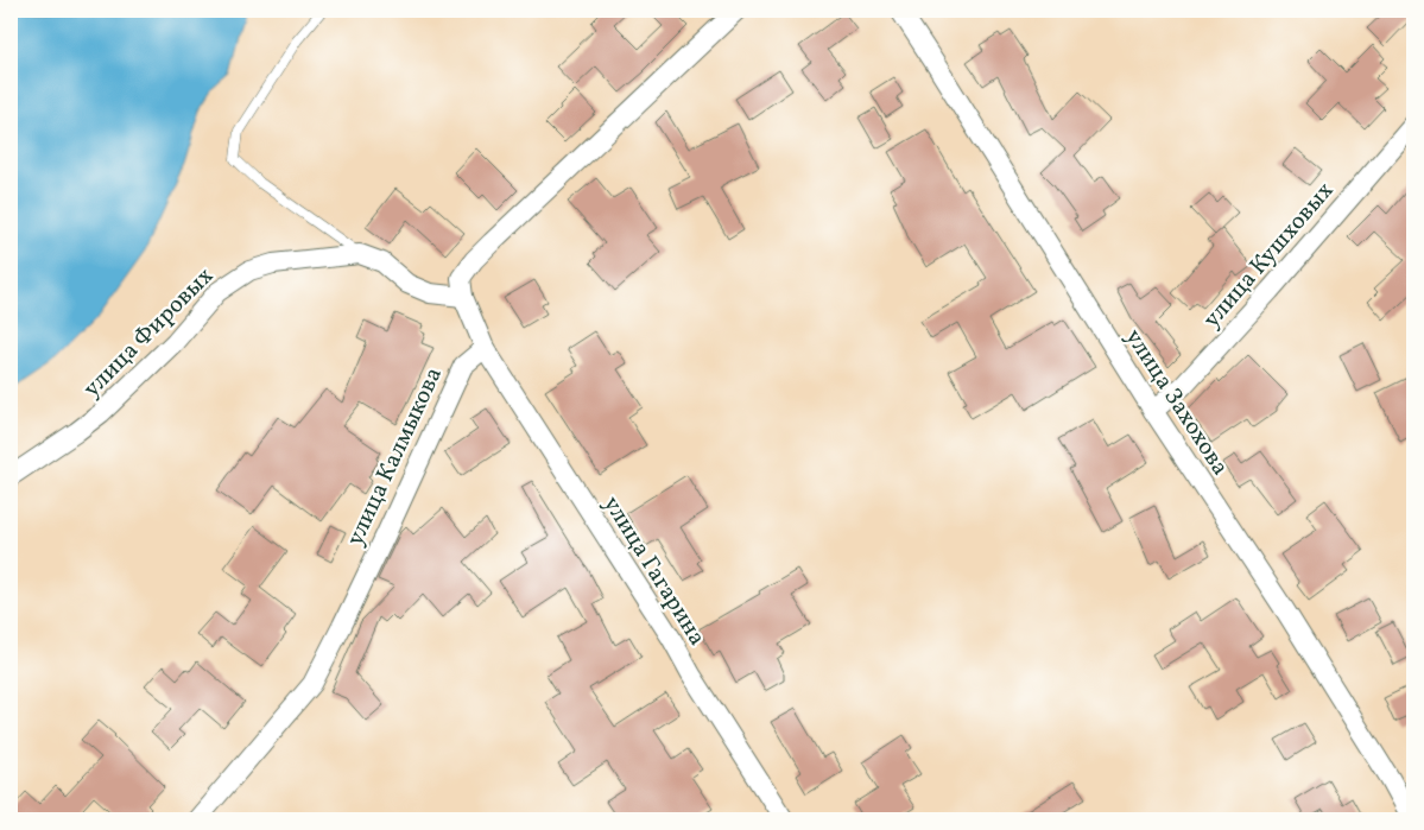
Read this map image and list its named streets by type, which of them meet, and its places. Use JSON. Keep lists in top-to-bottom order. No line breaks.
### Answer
{"streets":{"street":["улица Кушховых","улица Фировых","улица Захохова","улица Калмыкова","улица Гагарина"]},"crossings":[["улица Кушховых","улица Захохова"],["улица Калмыкова","улица Гагарина"]]}
